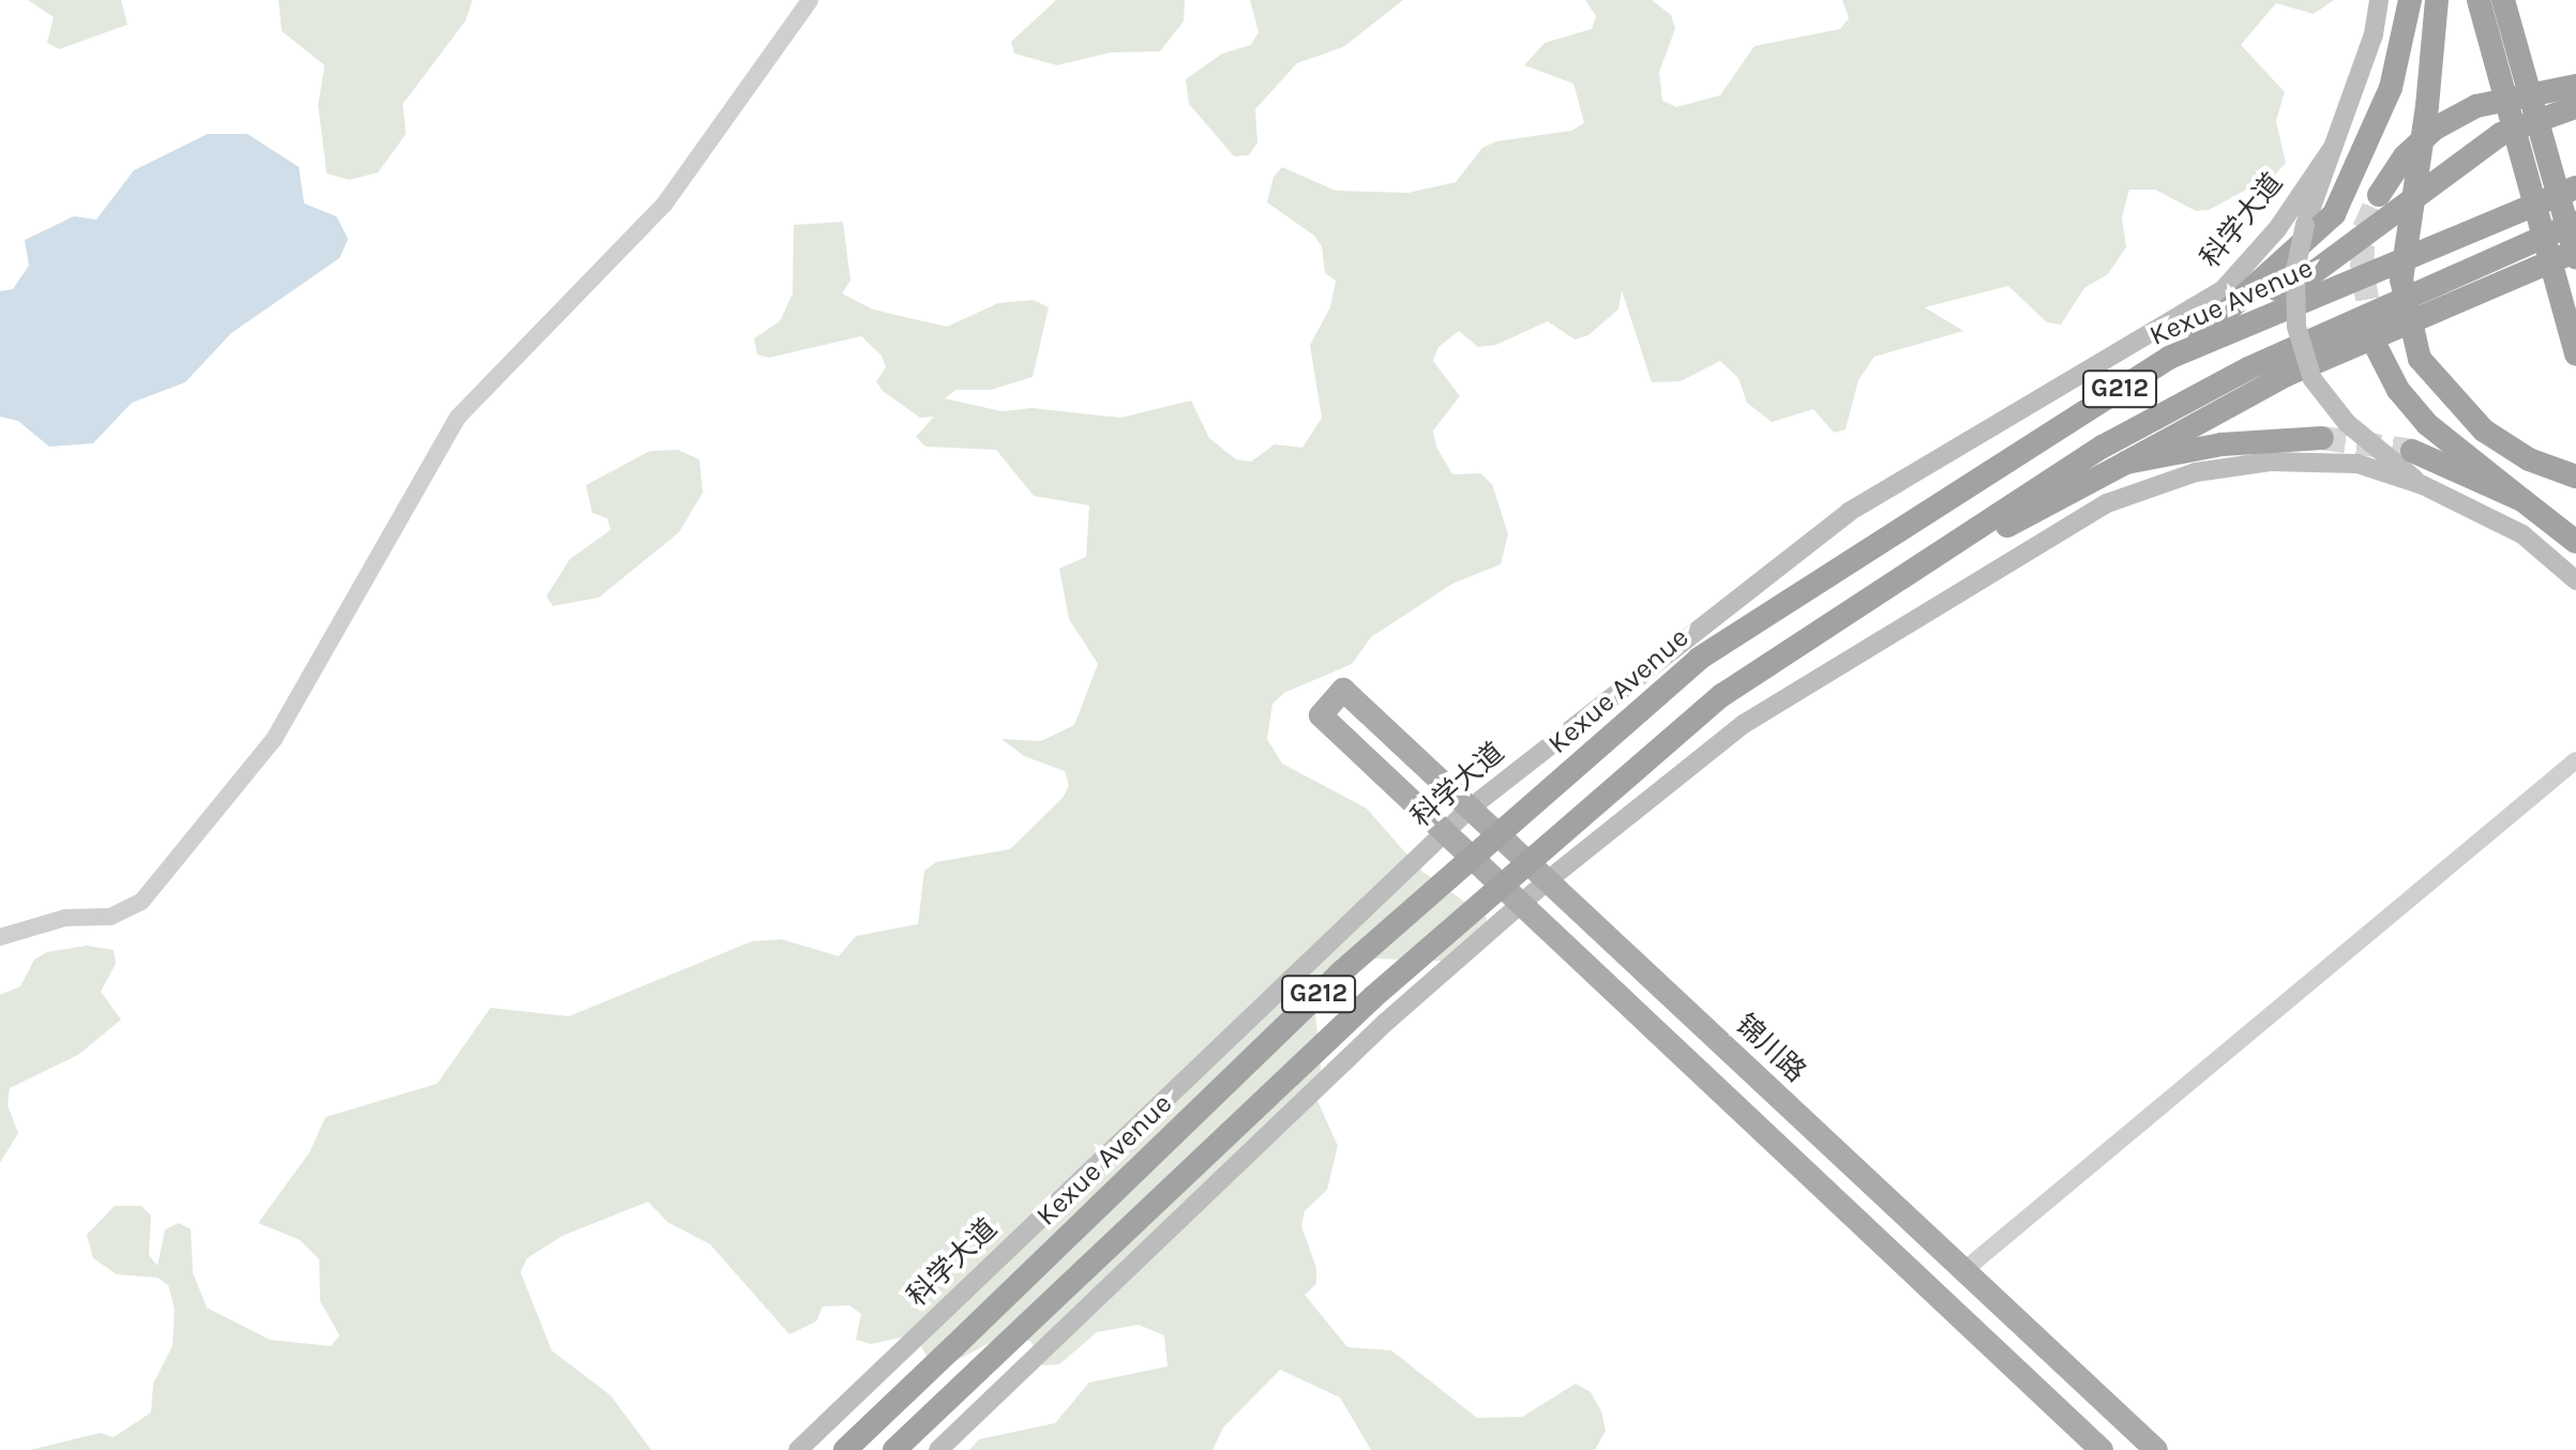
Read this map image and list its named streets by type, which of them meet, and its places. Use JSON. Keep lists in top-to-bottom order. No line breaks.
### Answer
{"streets":{"highway":["Kexue Avenue","G212"],"main road":["科学大道","锦川路"]},"crossings":[["科学大道","锦川路"]]}
